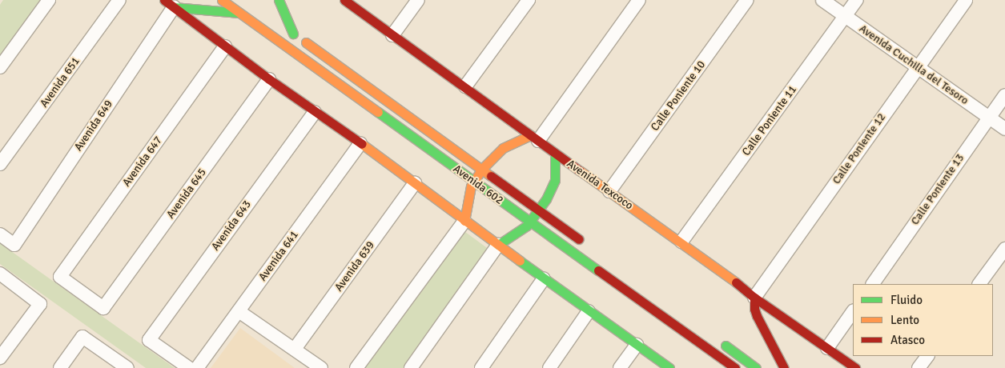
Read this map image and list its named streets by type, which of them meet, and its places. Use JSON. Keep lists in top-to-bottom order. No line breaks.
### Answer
{"streets":{"main road":["Avenida 602","Avenida Texcoco"],"street":["Avenida Cuchilla del Tesoro","Avenida 651","Calle Poniente 10","Calle Poniente 11","Avenida 649","Calle Poniente 12","Avenida 647","Calle Poniente 13","Avenida 645","Avenida 643","Avenida 641","Avenida 639"]},"crossings":[["Avenida Cuchilla del Tesoro","Calle Poniente 11"],["Avenida Cuchilla del Tesoro","Calle Poniente 12"],["Avenida Cuchilla del Tesoro","Calle Poniente 13"],["Calle Poniente 10","Avenida Texcoco"],["Calle Poniente 11","Avenida Texcoco"],["Calle Poniente 12","Avenida Texcoco"],["Avenida 647","Avenida 645"]],"legend":["Fluido","Lento","Atasco"]}
